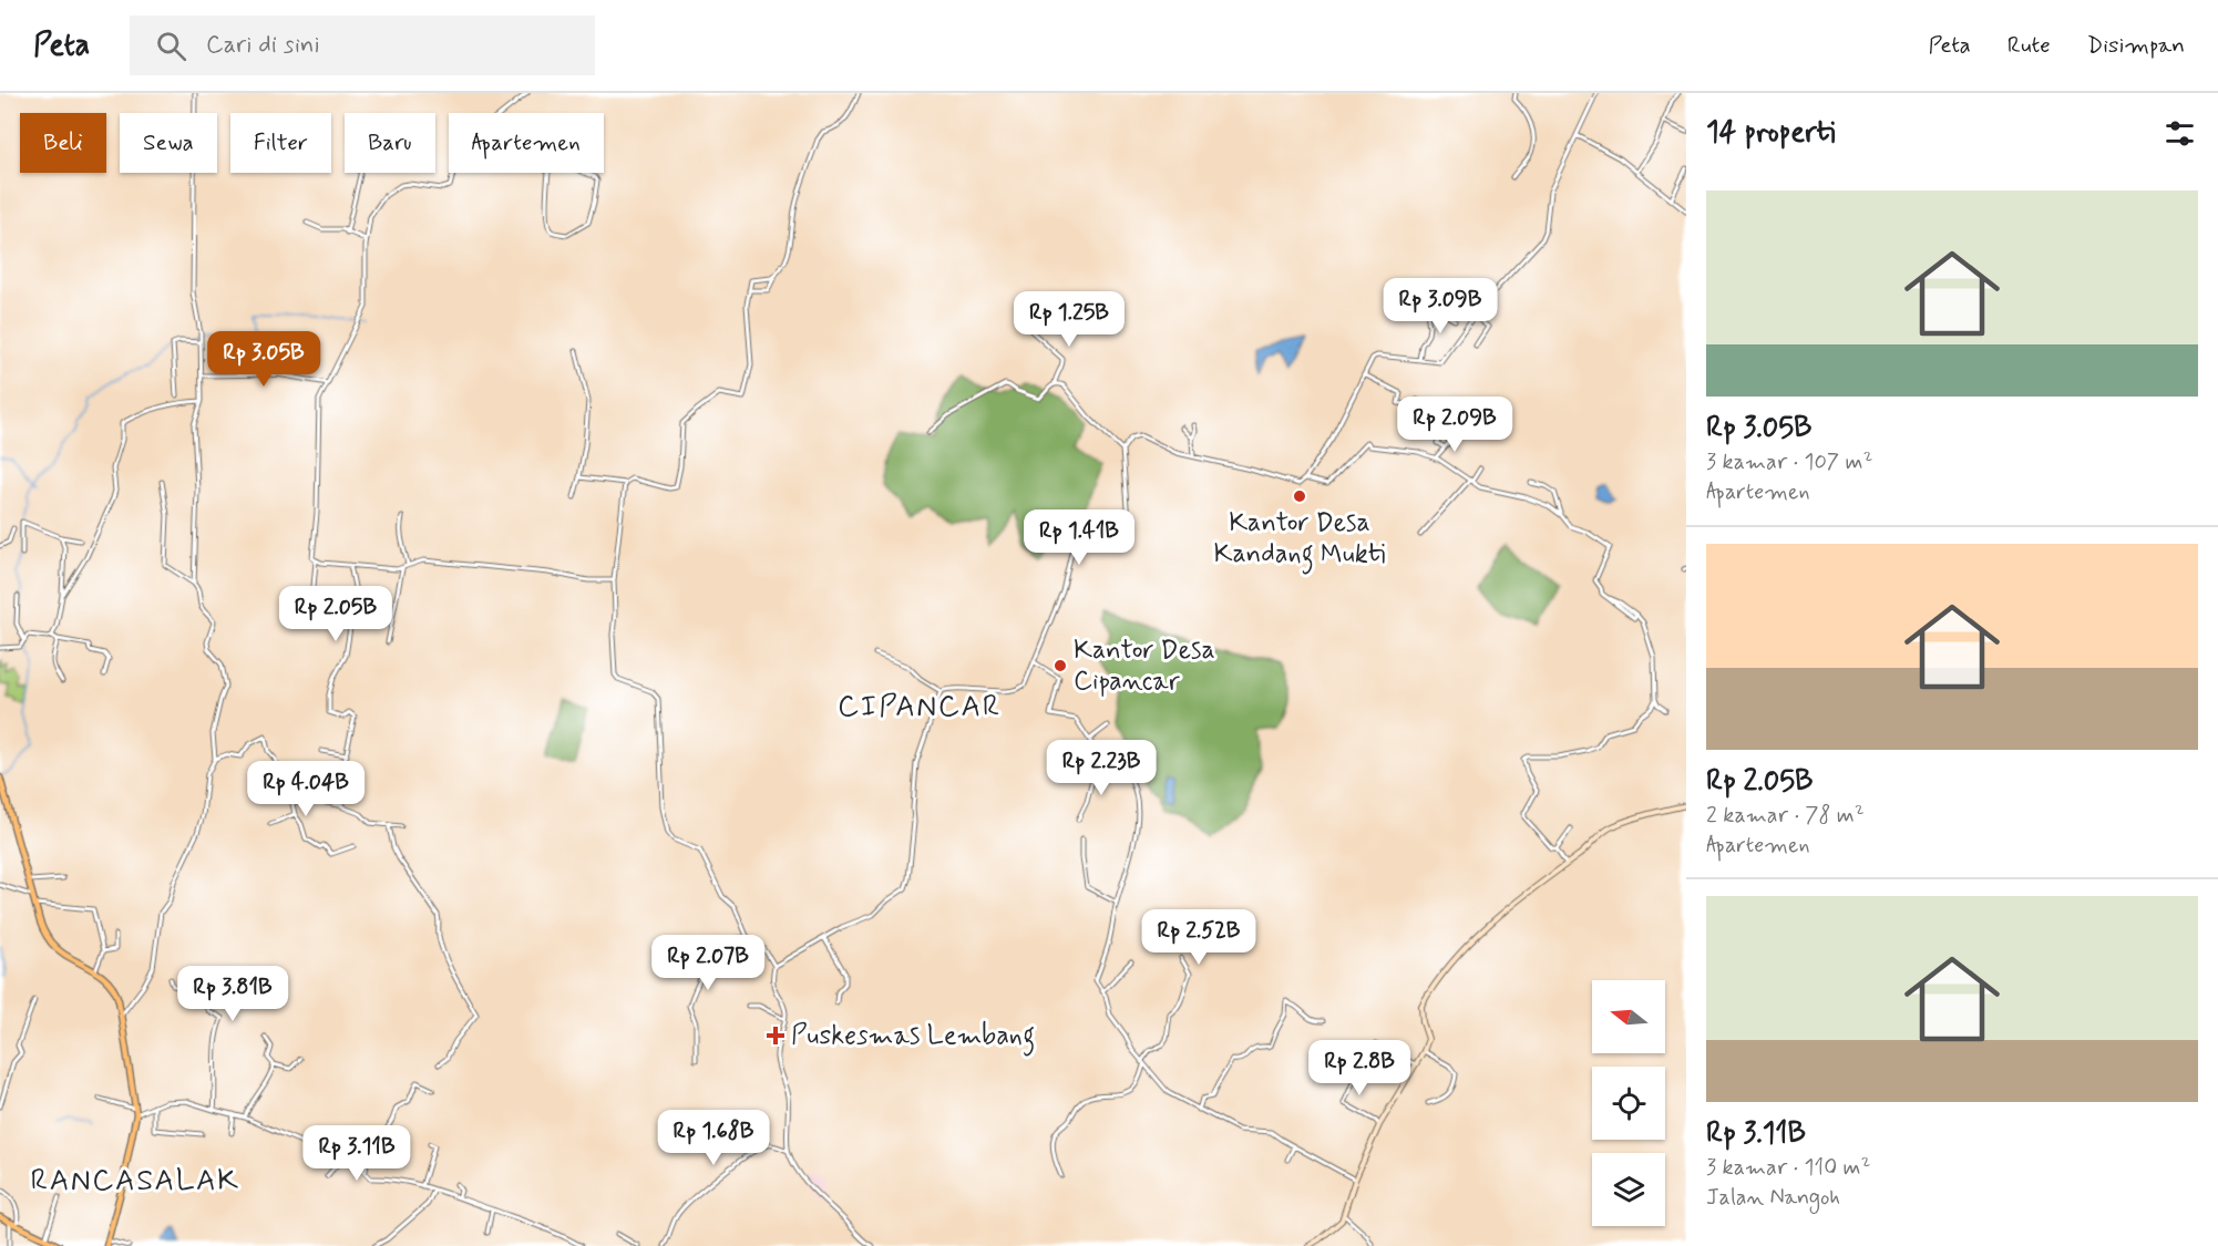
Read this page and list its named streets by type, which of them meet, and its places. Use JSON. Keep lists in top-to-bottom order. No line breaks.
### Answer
{"districts":["CIPANCAR","RANCASALAK"],"places":{"other":["Kantor Desa Kandang Mukti","Kantor Desa Cipancar"],"health":["Puskesmas Lembang"]},"north":"left","page":{"header":"Peta","search":"Cari di sini","nav":["Peta","Rute","Disimpan"],"heading":"14 properti","chip":["Beli","Sewa","Filter","Baru","Apartemen"],"list":[{"name":"Rp 3.05B","note":"3 kamar · 107 m² · Apartemen"},{"name":"Rp 2.05B","note":"2 kamar · 78 m² · Apartemen"},{"name":"Rp 3.11B","note":"3 kamar · 110 m² · Jalan Nangoh"}],"price":["Rp 3.09B","Rp 1.25B","Rp 3.05B","Rp 2.09B","Rp 1.41B","Rp 2.05B","Rp 2.23B","Rp 4.04B","Rp 2.52B","Rp 2.07B","Rp 3.81B","Rp 2.8B","Rp 1.68B","Rp 3.11B"]}}
